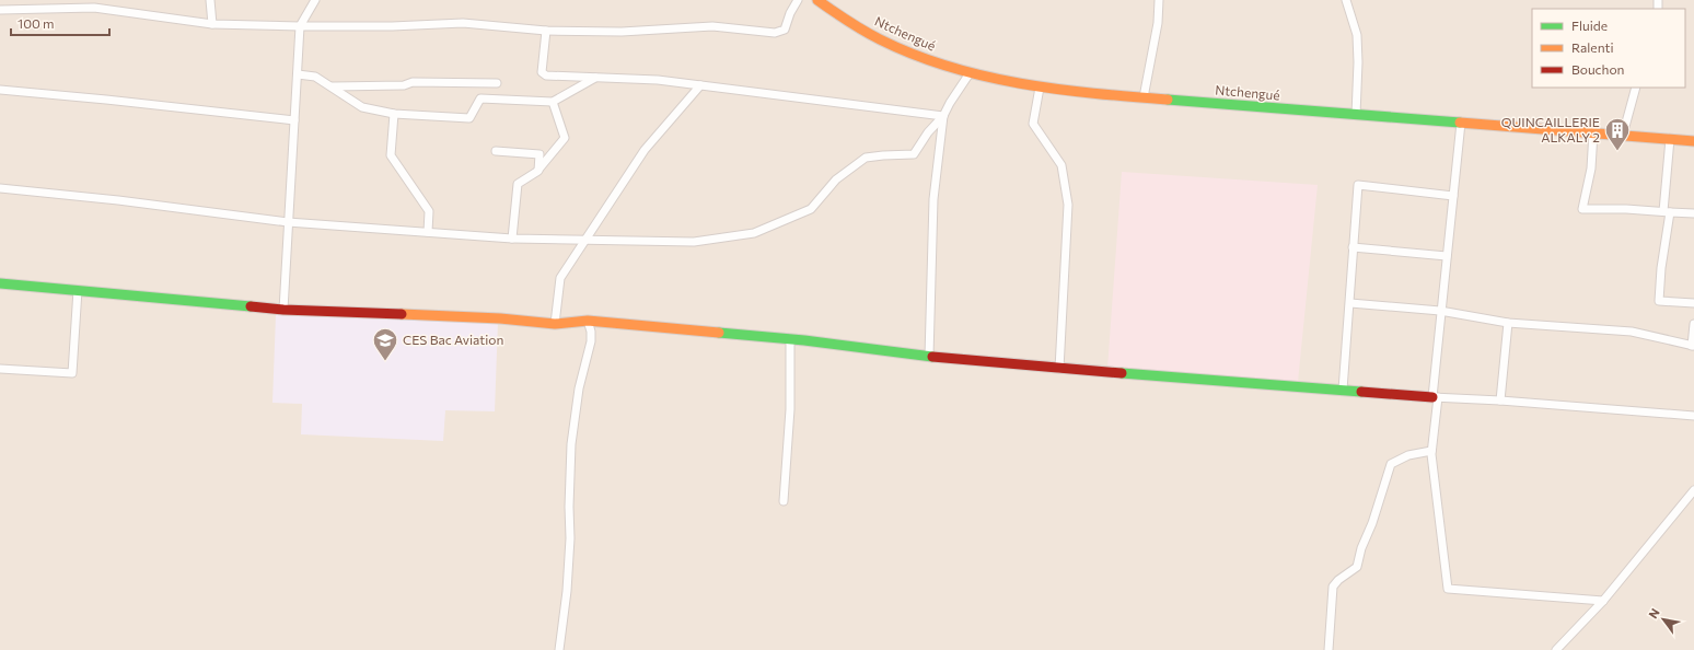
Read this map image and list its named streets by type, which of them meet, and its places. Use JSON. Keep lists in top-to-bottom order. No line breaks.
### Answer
{"streets":{"street":["Ntchengué"]},"places":{"building":["QUINCAILLERIE ALKALY 2"],"school or university":["CES Bac Aviation"]},"legend":["Fluide","Ralenti","Bouchon"],"scale_bar":"100 m","north":"top left"}
